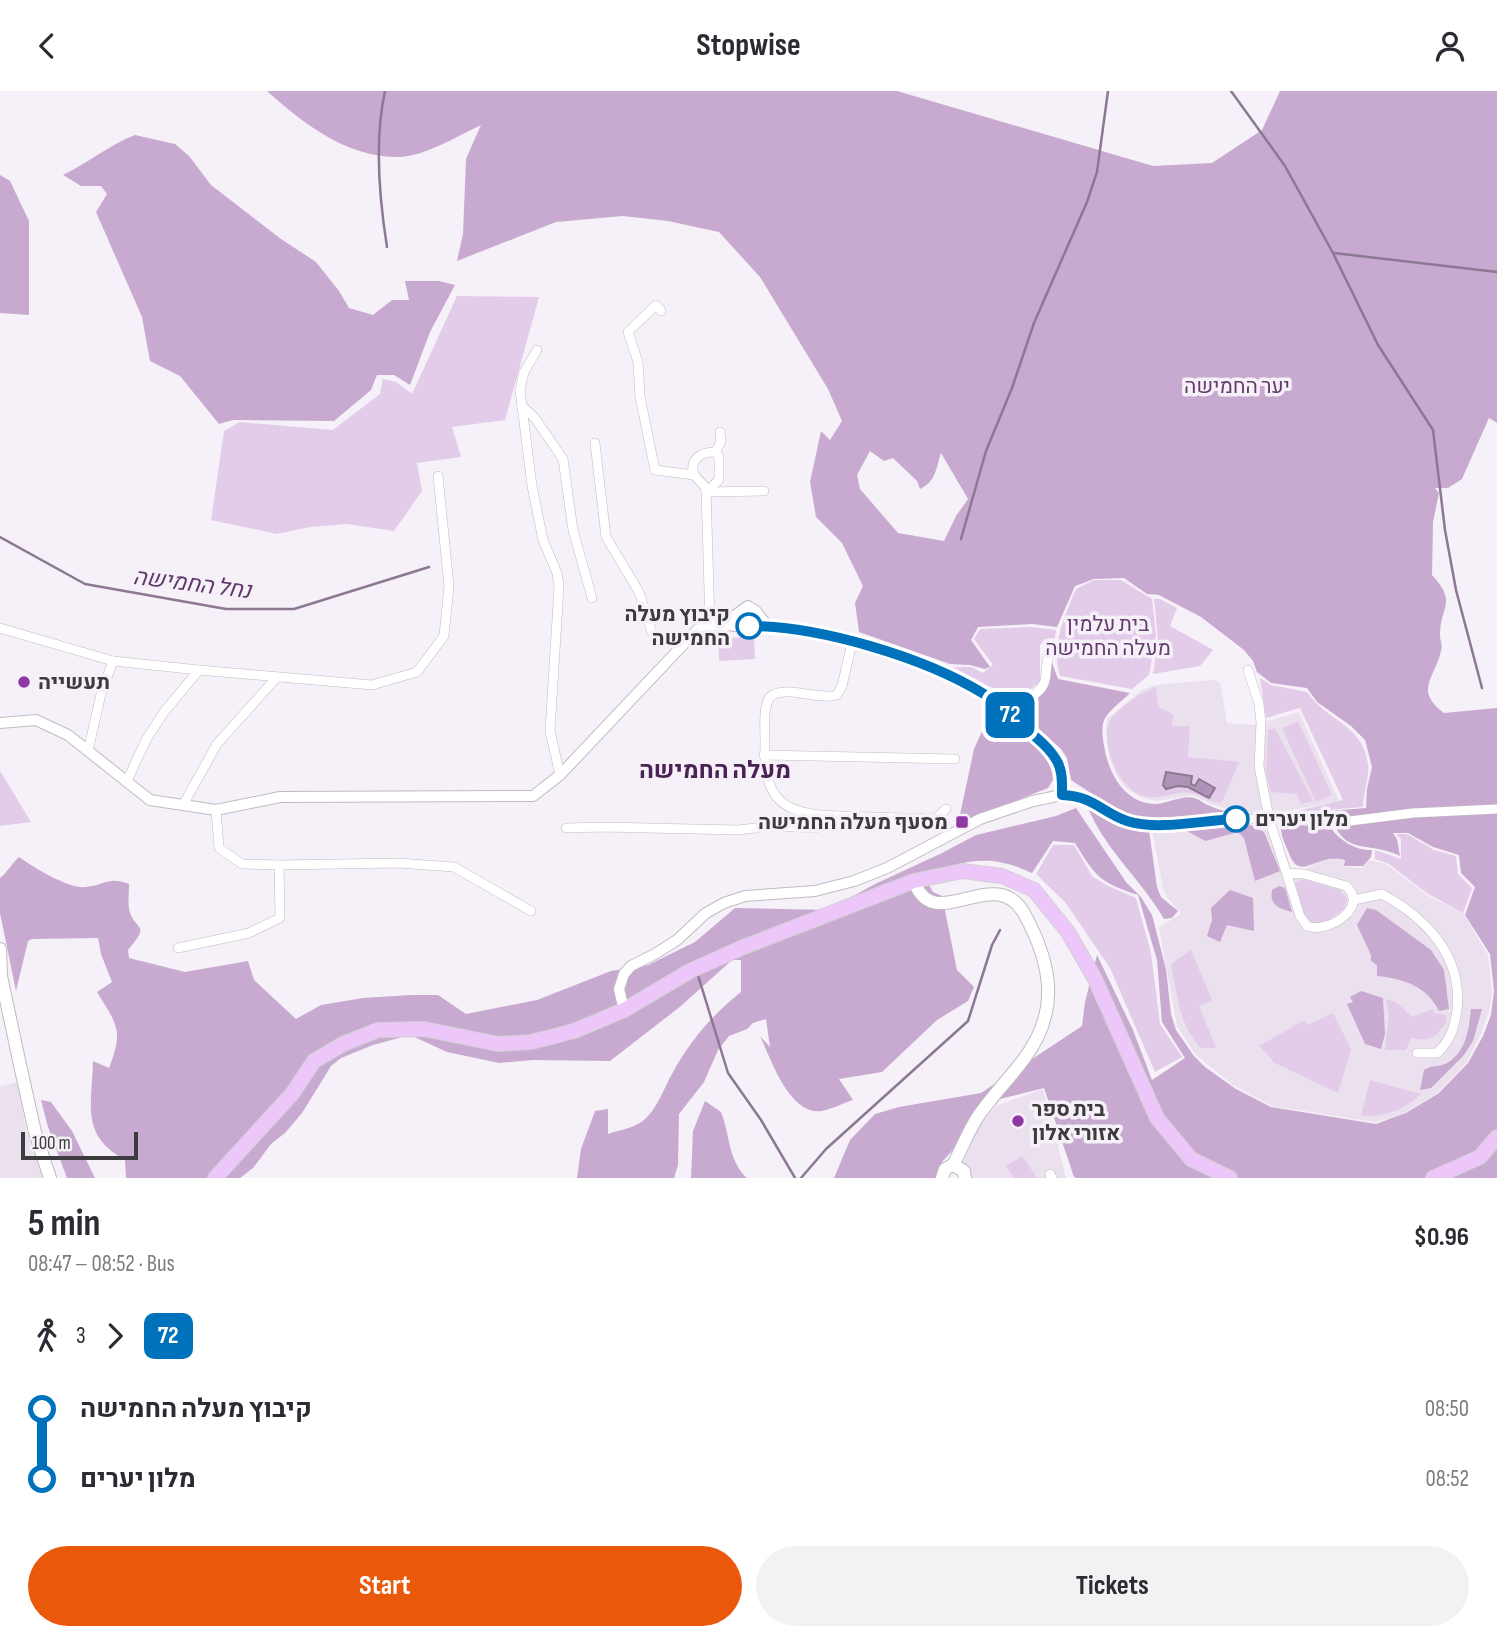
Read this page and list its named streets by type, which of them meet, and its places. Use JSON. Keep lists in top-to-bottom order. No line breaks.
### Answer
{"districts":["מעלה החמישה"],"water":["נחל החמישה"],"parks":["יער החמישה","בית עלמין מעלה החמישה"],"places":{"other":["קיבוץ מעלה החמישה","תעשייה","מלון יערים","בית ספר אזורי אלון"],"transit":["מסעף מעלה החמישה"]},"lines":["bus line 72"],"scale_bar":"100 m","page":{"header":"Stopwise","on_map":"72","scale":"100 m","heading":["5 min","08:47 – 08:52 · Bus","$0.96"],"legs":["3","72"],"list":[{"name":"קיבוץ מעלה החמישה","value":"08:50"},{"name":"מלון יערים","value":"08:52"}],"buttons":["Start","Tickets"]}}
